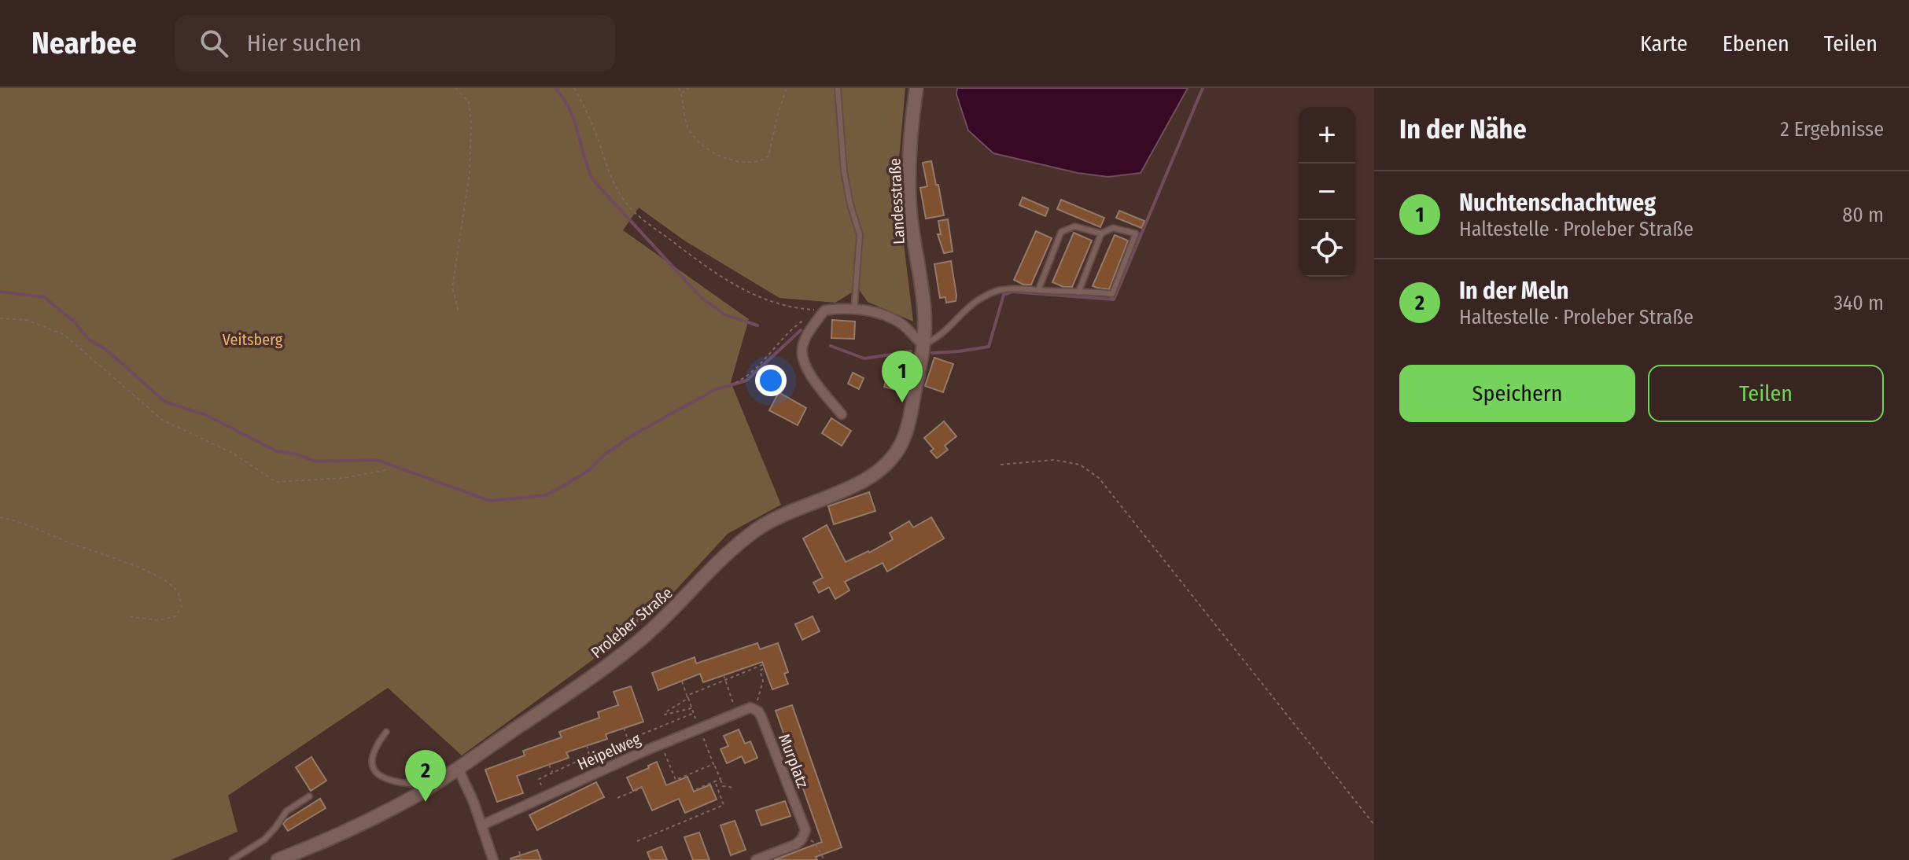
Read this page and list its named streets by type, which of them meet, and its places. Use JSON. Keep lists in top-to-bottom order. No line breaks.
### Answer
{"streets":{"main road":["Landesstraße","Proleber Straße"],"street":["Heipelweg","Murplatz"]},"crossings":[["Landesstraße","Proleber Straße"],["Heipelweg","Murplatz"]],"parks":["Veitsberg"],"page":{"header":"Nearbee","search":"Hier suchen","nav":["Karte","Ebenen","Teilen"],"heading":["In der Nähe","2 Ergebnisse"],"map_buttons":["+","−"],"list":[{"mark":"1","name":"Nuchtenschachtweg","note":"Haltestelle · Proleber Straße","value":"80 m"},{"mark":"2","name":"In der Meln","note":"Haltestelle · Proleber Straße","value":"340 m"}],"buttons":["Speichern","Teilen"],"pins":["1","2"]}}
